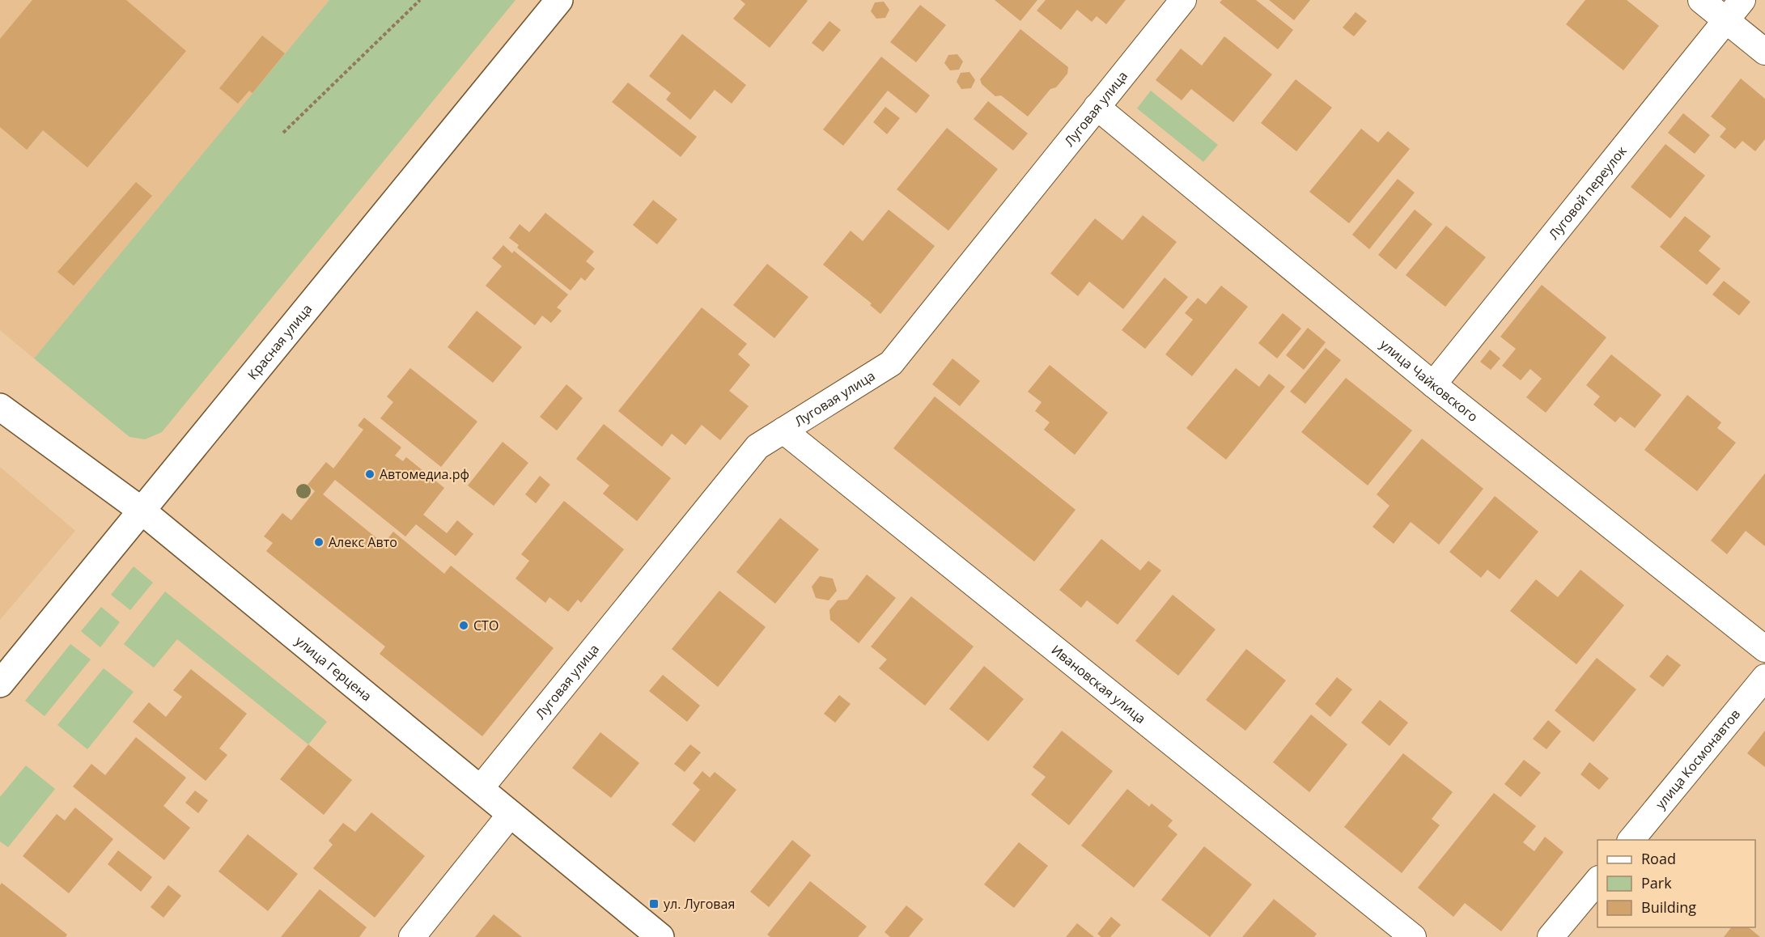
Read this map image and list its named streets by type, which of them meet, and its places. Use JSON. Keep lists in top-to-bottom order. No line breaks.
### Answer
{"streets":{"street":["Луговая улица","Луговой переулок","Красная улица","улица Чайковского","улица Герцена","Ивановская улица","улица Космонавтов"]},"crossings":[["Луговая улица","улица Чайковского"],["Луговая улица","улица Герцена"],["Луговая улица","Ивановская улица"],["Луговой переулок","улица Чайковского"],["Красная улица","улица Герцена"]],"places":{"other":["Автомедиа.рф","Алекс Авто","СТО"],"transit":["ул. Луговая"]},"legend":["Road","Park","Building"]}
